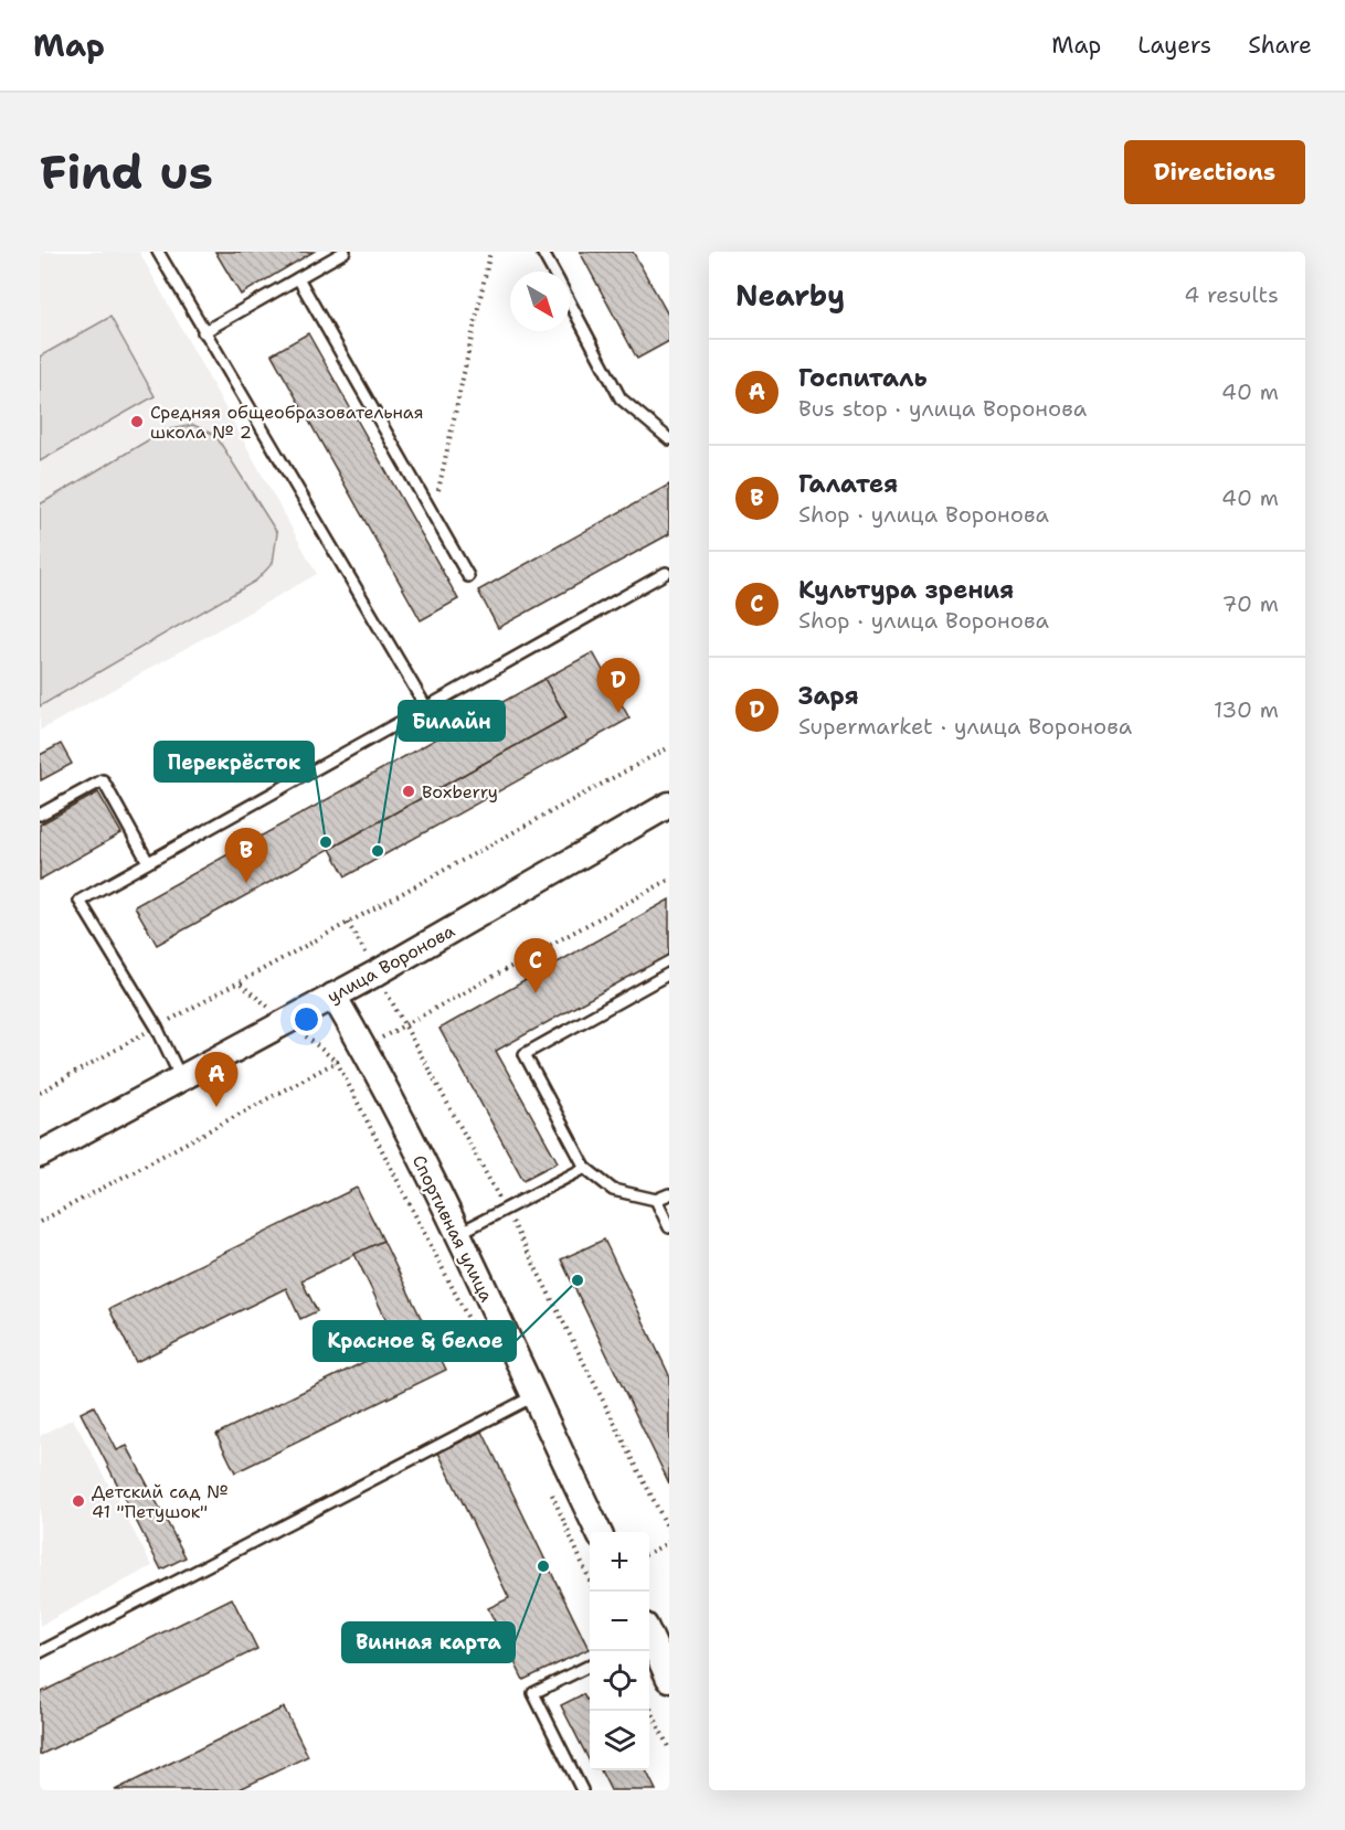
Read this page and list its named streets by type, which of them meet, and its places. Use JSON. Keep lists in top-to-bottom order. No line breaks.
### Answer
{"streets":{"street":["улица Воронова","Спортивная улица"]},"crossings":[["улица Воронова","Спортивная улица"]],"places":["Средняя общеобразовательная школа № 2","Boxberry","Перекрёсток","Билайн","Красное & белое","Детский сад № 41 \"Петушок\"","Винная карта"],"north":"bottom right","page":{"header":"Map","nav":["Map","Layers","Share"],"buttons":"Directions","title":"Find us","heading":["Nearby","4 results"],"list":[{"mark":"A","name":"Госпиталь","note":"Bus stop · улица Воронова","value":"40 m"},{"mark":"B","name":"Галатея","note":"Shop · улица Воронова","value":"40 m"},{"mark":"C","name":"Культура зрения","note":"Shop · улица Воронова","value":"70 m"},{"mark":"D","name":"Заря","note":"Supermarket · улица Воронова","value":"130 m"}],"pins":["D","B","C","A"],"map_buttons":["+","−"]}}
